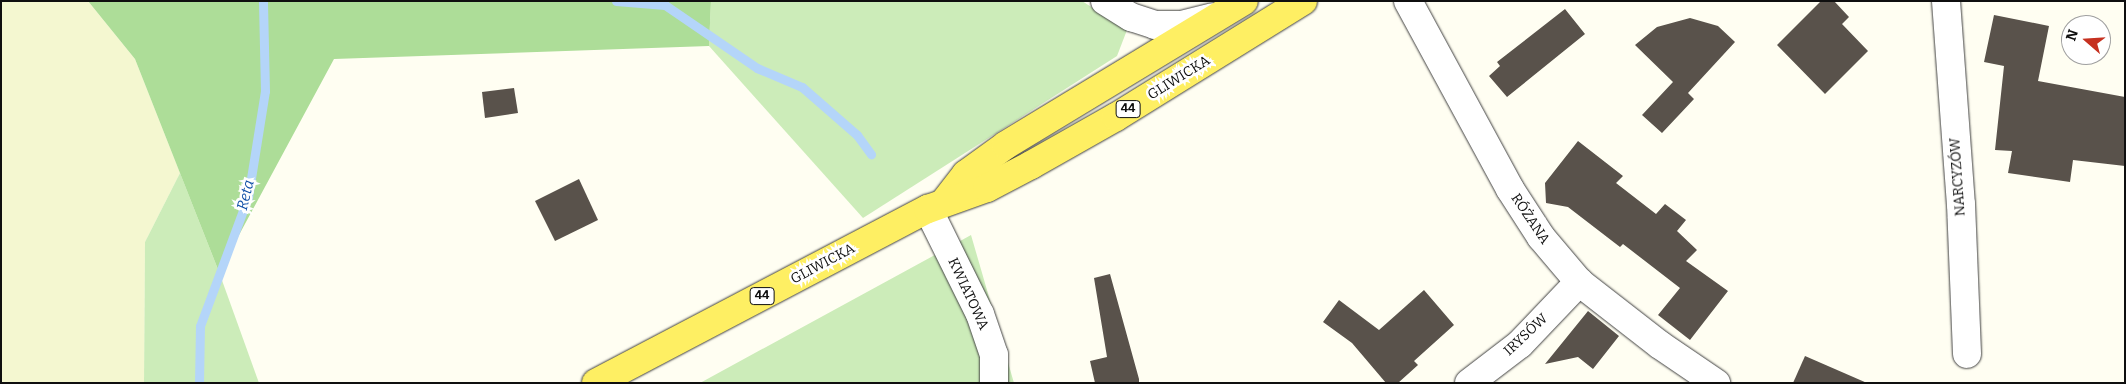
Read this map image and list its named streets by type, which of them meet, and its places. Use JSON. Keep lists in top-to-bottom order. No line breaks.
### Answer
{"streets":{"main road":["GLIWICKA","44"],"street":["NARCYZÓW","RÓŻANA","KWIATOWA","IRYSÓW"]},"crossings":[["GLIWICKA","KWIATOWA"],["RÓŻANA","IRYSÓW"]],"water":["Reta"],"north":"left"}
